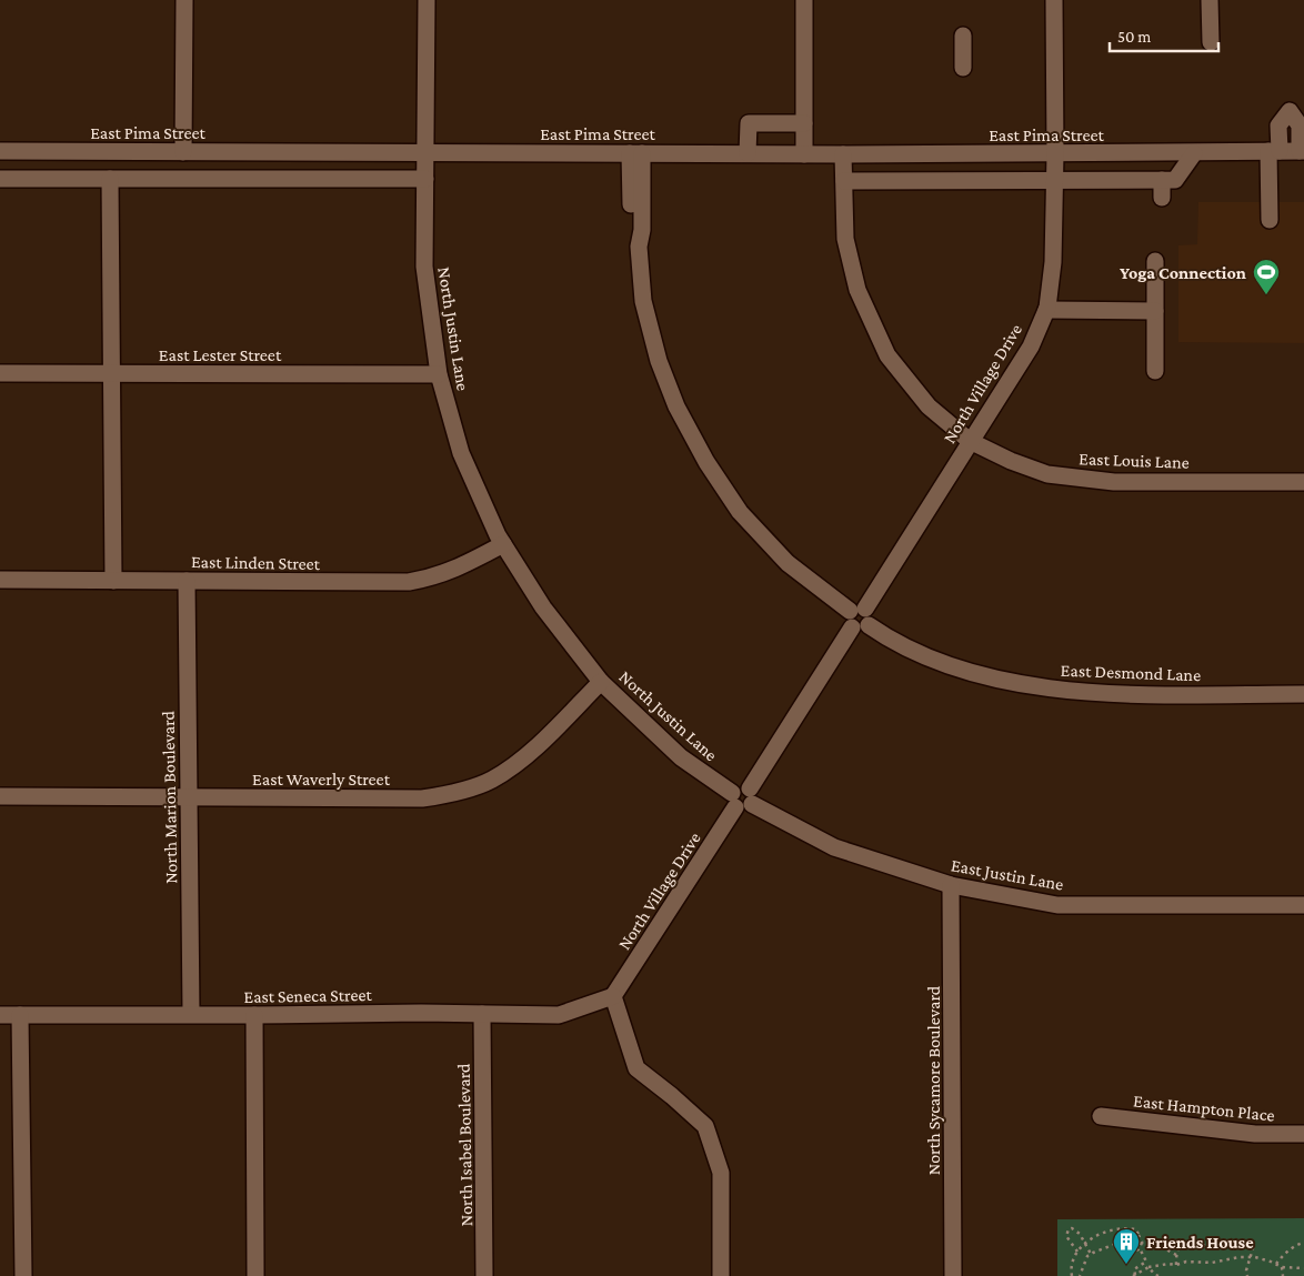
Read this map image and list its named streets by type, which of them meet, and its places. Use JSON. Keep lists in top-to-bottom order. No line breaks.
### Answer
{"streets":{"street":["East Pima Street","North Justin Lane","East Lester Street","North Village Drive","East Louis Lane","East Linden Street","East Desmond Lane","East Waverly Street","North Marion Boulevard","East Justin Lane","East Seneca Street","North Sycamore Boulevard","East Hampton Place","North Isabel Boulevard"]},"crossings":[["East Pima Street","North Justin Lane"],["East Pima Street","North Village Drive"],["East Pima Street","East Louis Lane"],["East Pima Street","East Desmond Lane"],["North Justin Lane","East Lester Street"],["North Justin Lane","North Village Drive"],["North Justin Lane","East Linden Street"],["North Justin Lane","East Waverly Street"],["North Village Drive","East Louis Lane"],["North Village Drive","East Desmond Lane"],["North Village Drive","East Justin Lane"],["North Village Drive","East Seneca Street"],["East Linden Street","North Marion Boulevard"],["East Waverly Street","North Marion Boulevard"],["North Marion Boulevard","East Seneca Street"],["East Justin Lane","North Sycamore Boulevard"],["East Seneca Street","North Isabel Boulevard"]],"places":{"sports":["Yoga Connection"],"building":["Friends House"]},"scale_bar":"50 m"}
